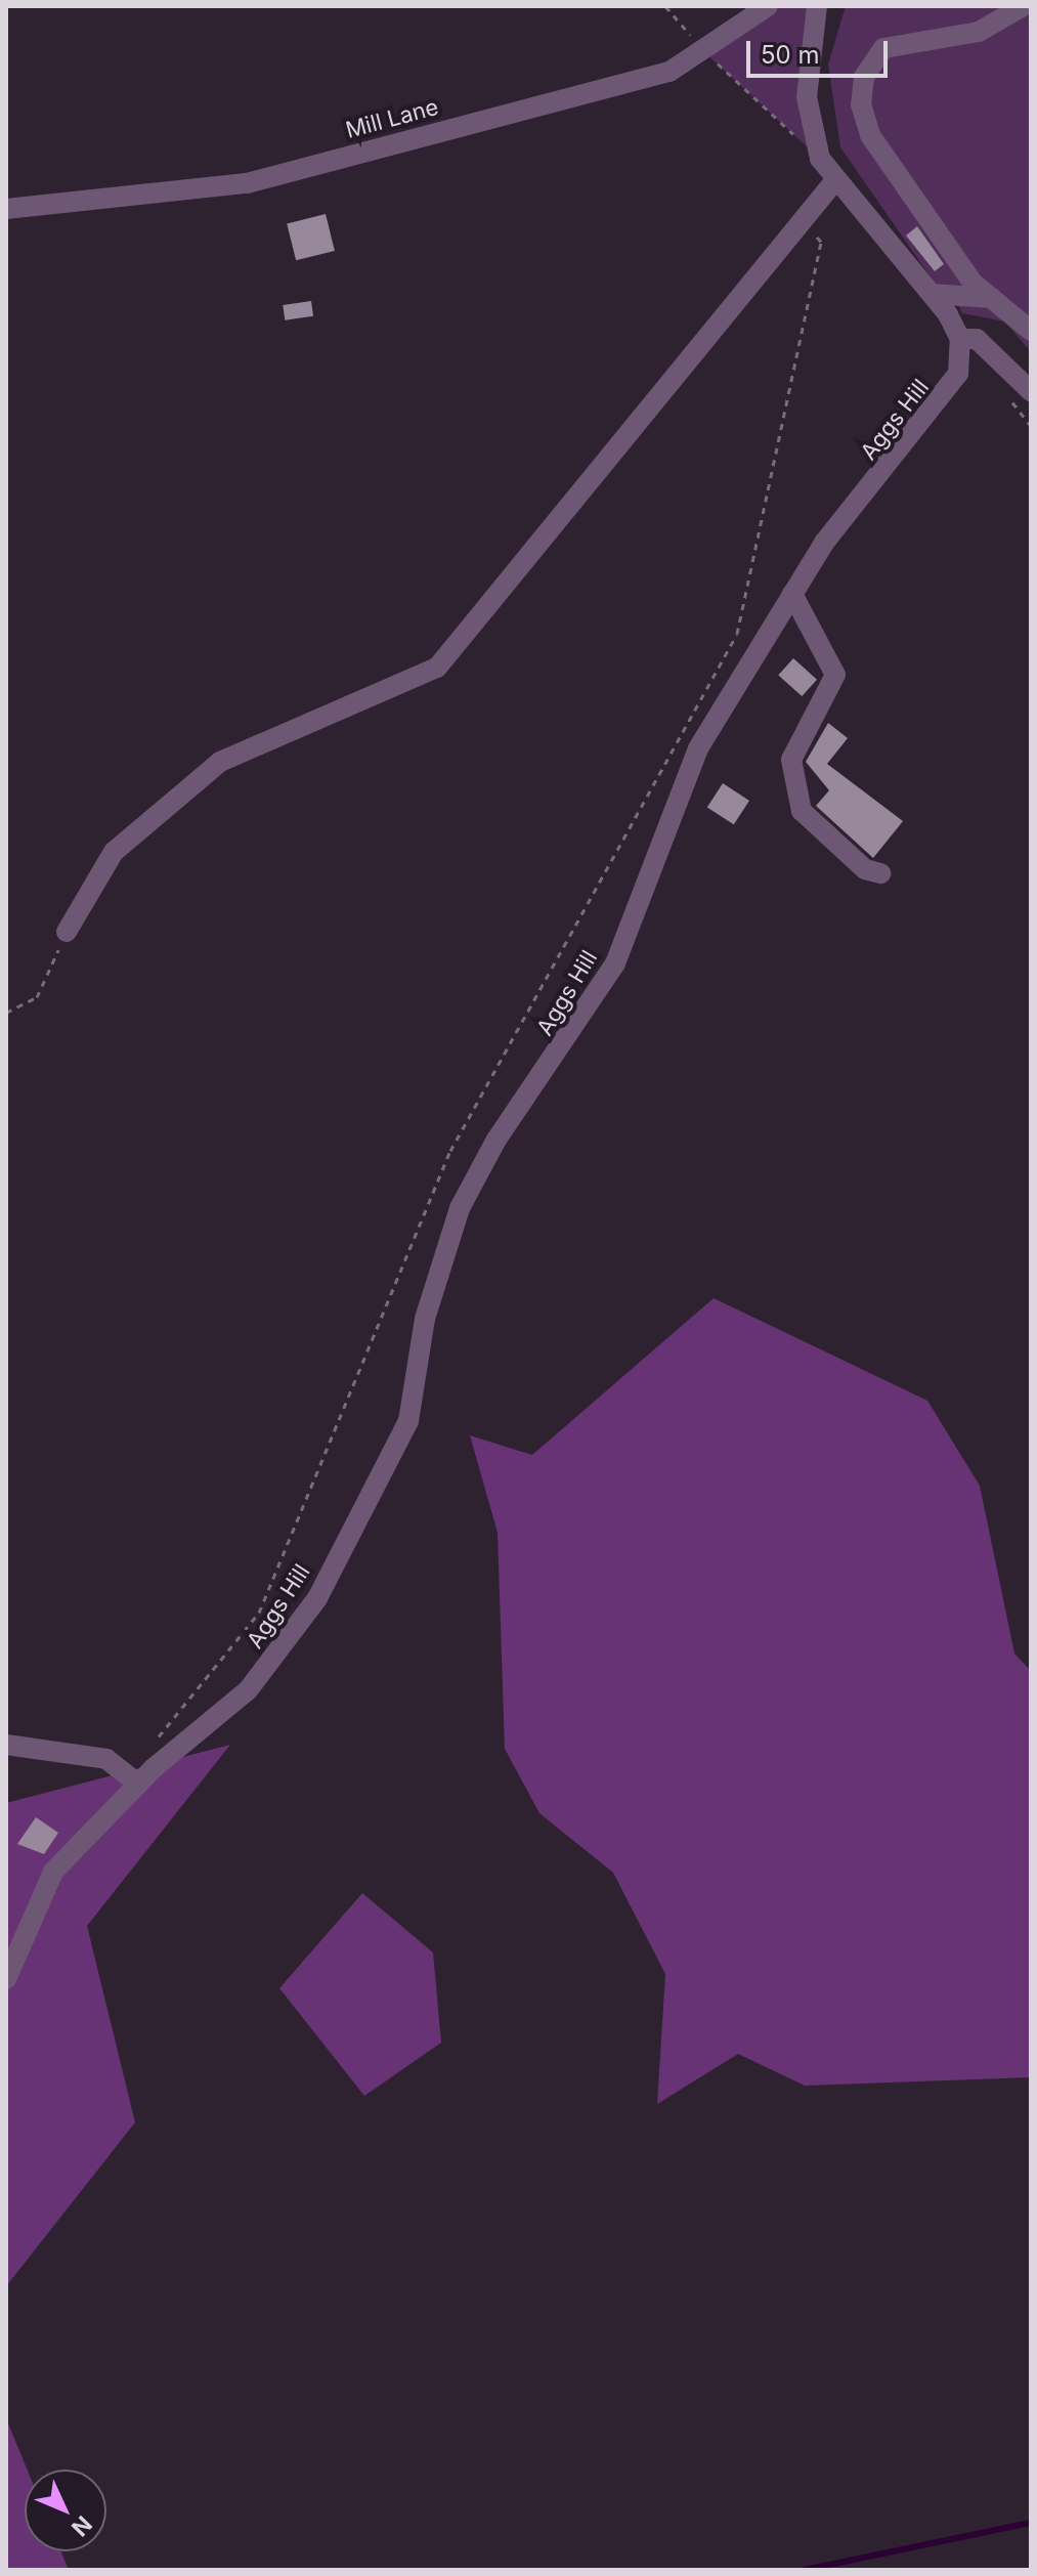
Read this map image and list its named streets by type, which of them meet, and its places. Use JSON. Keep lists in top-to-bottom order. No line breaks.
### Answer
{"streets":{"street":["Mill Lane","Aggs Hill"]},"scale_bar":"50 m","north":"bottom right"}
